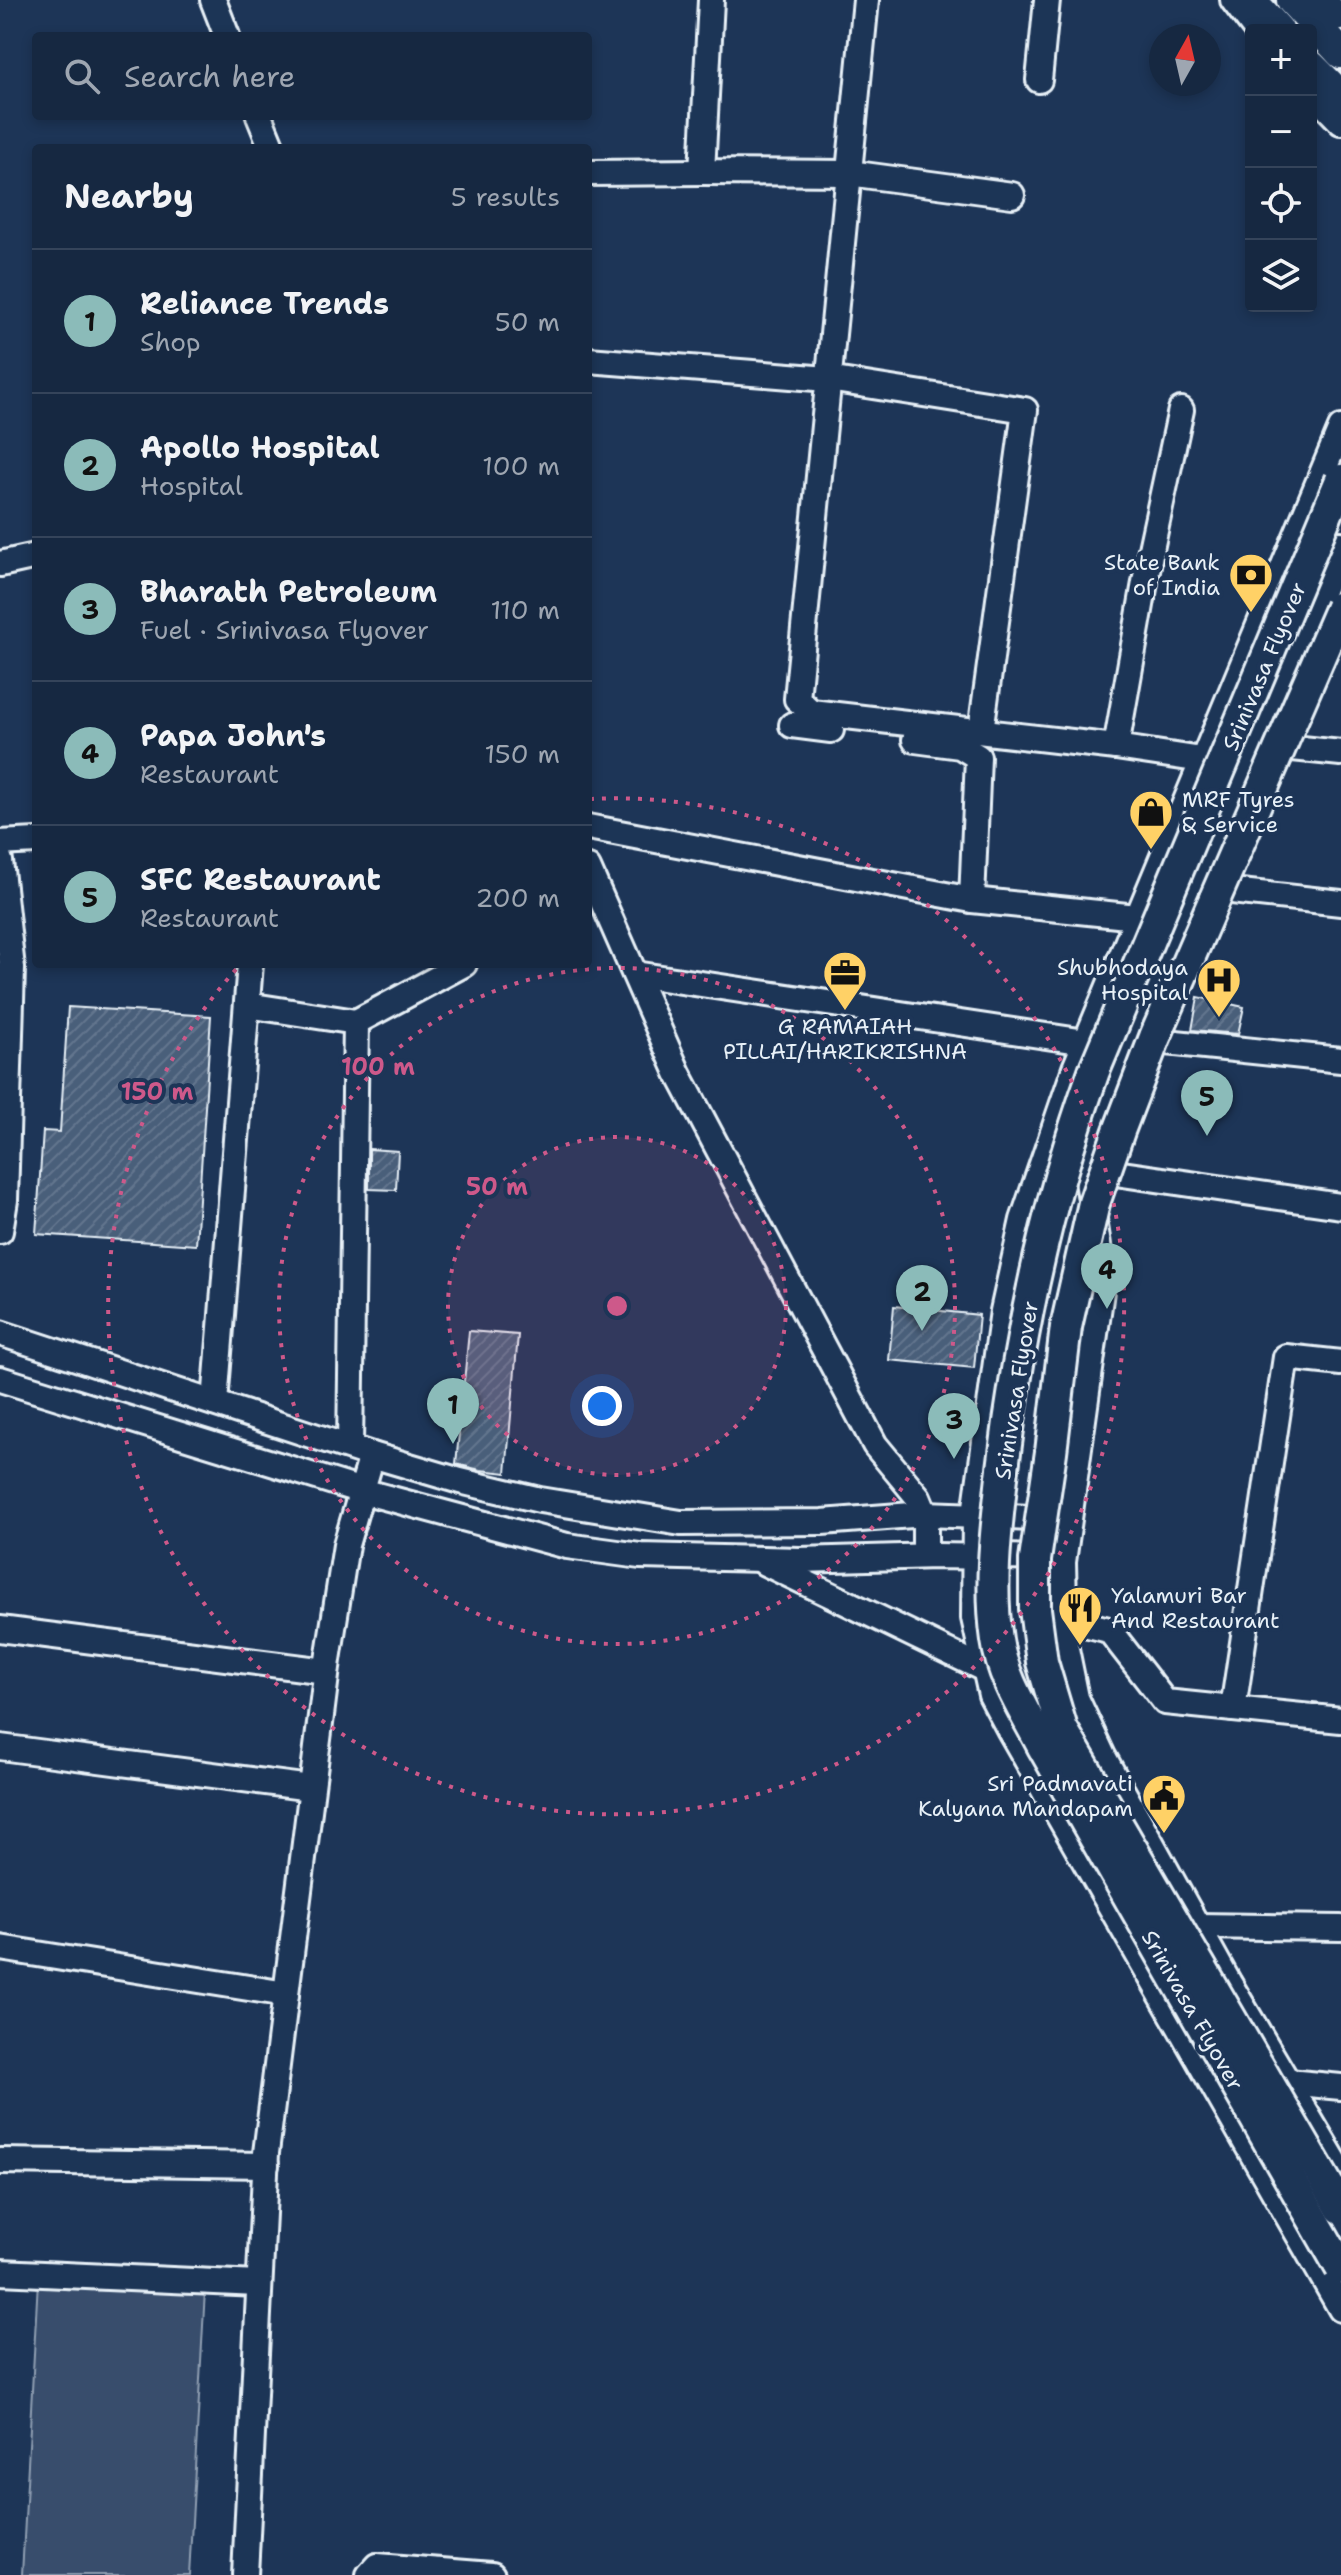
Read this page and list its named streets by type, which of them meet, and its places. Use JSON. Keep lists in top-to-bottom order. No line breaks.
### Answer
{"streets":{"main road":["Srinivasa Flyover"]},"places":{"bank":["State Bank of India"],"shop":["MRF Tyres & Service"],"office":["G RAMAIAH PILLAI/HARIKRISHNA"],"hospital":["Shubhodaya Hospital"],"restaurant":["Yalamuri Bar And Restaurant"],"public building":["Sri Padmavati Kalyana Mandapam"]},"north":"top","page":{"map_buttons":["+","−"],"search":"Search here","heading":["Nearby","5 results"],"list":[{"mark":"1","name":"Reliance Trends","note":"Shop","value":"50 m"},{"mark":"2","name":"Apollo Hospital","note":"Hospital","value":"100 m"},{"mark":"3","name":"Bharath Petroleum","note":"Fuel · Srinivasa Flyover","value":"110 m"},{"mark":"4","name":"Papa John's","note":"Restaurant","value":"150 m"},{"mark":"5","name":"SFC Restaurant","note":"Restaurant","value":"200 m"}],"pins":["5","4","2","1","3"]},"rings":["100 m","150 m","50 m"]}
